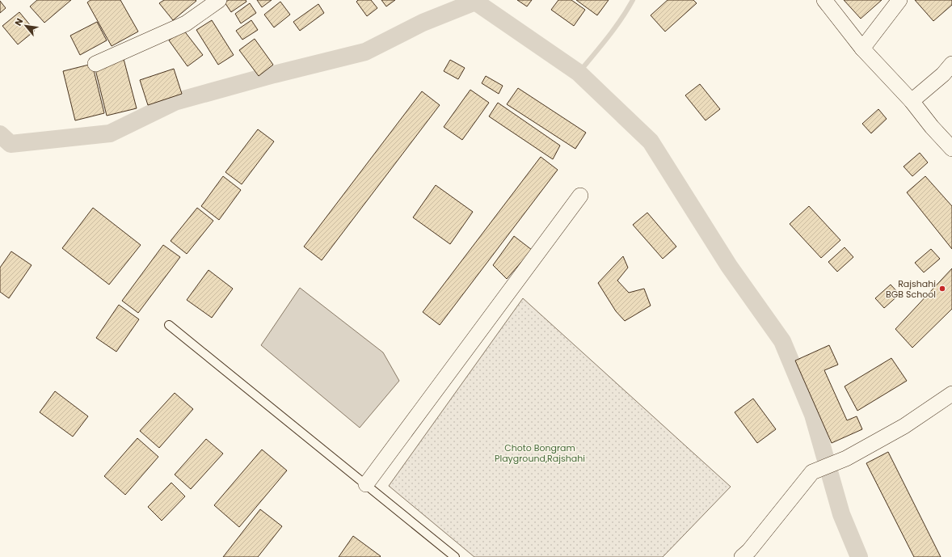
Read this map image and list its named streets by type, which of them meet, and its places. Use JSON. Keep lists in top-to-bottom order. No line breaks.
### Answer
{"parks":["Choto Bongram Playground,Rajshahi"],"places":["Rajshahi BGB School"],"north":"top left"}
